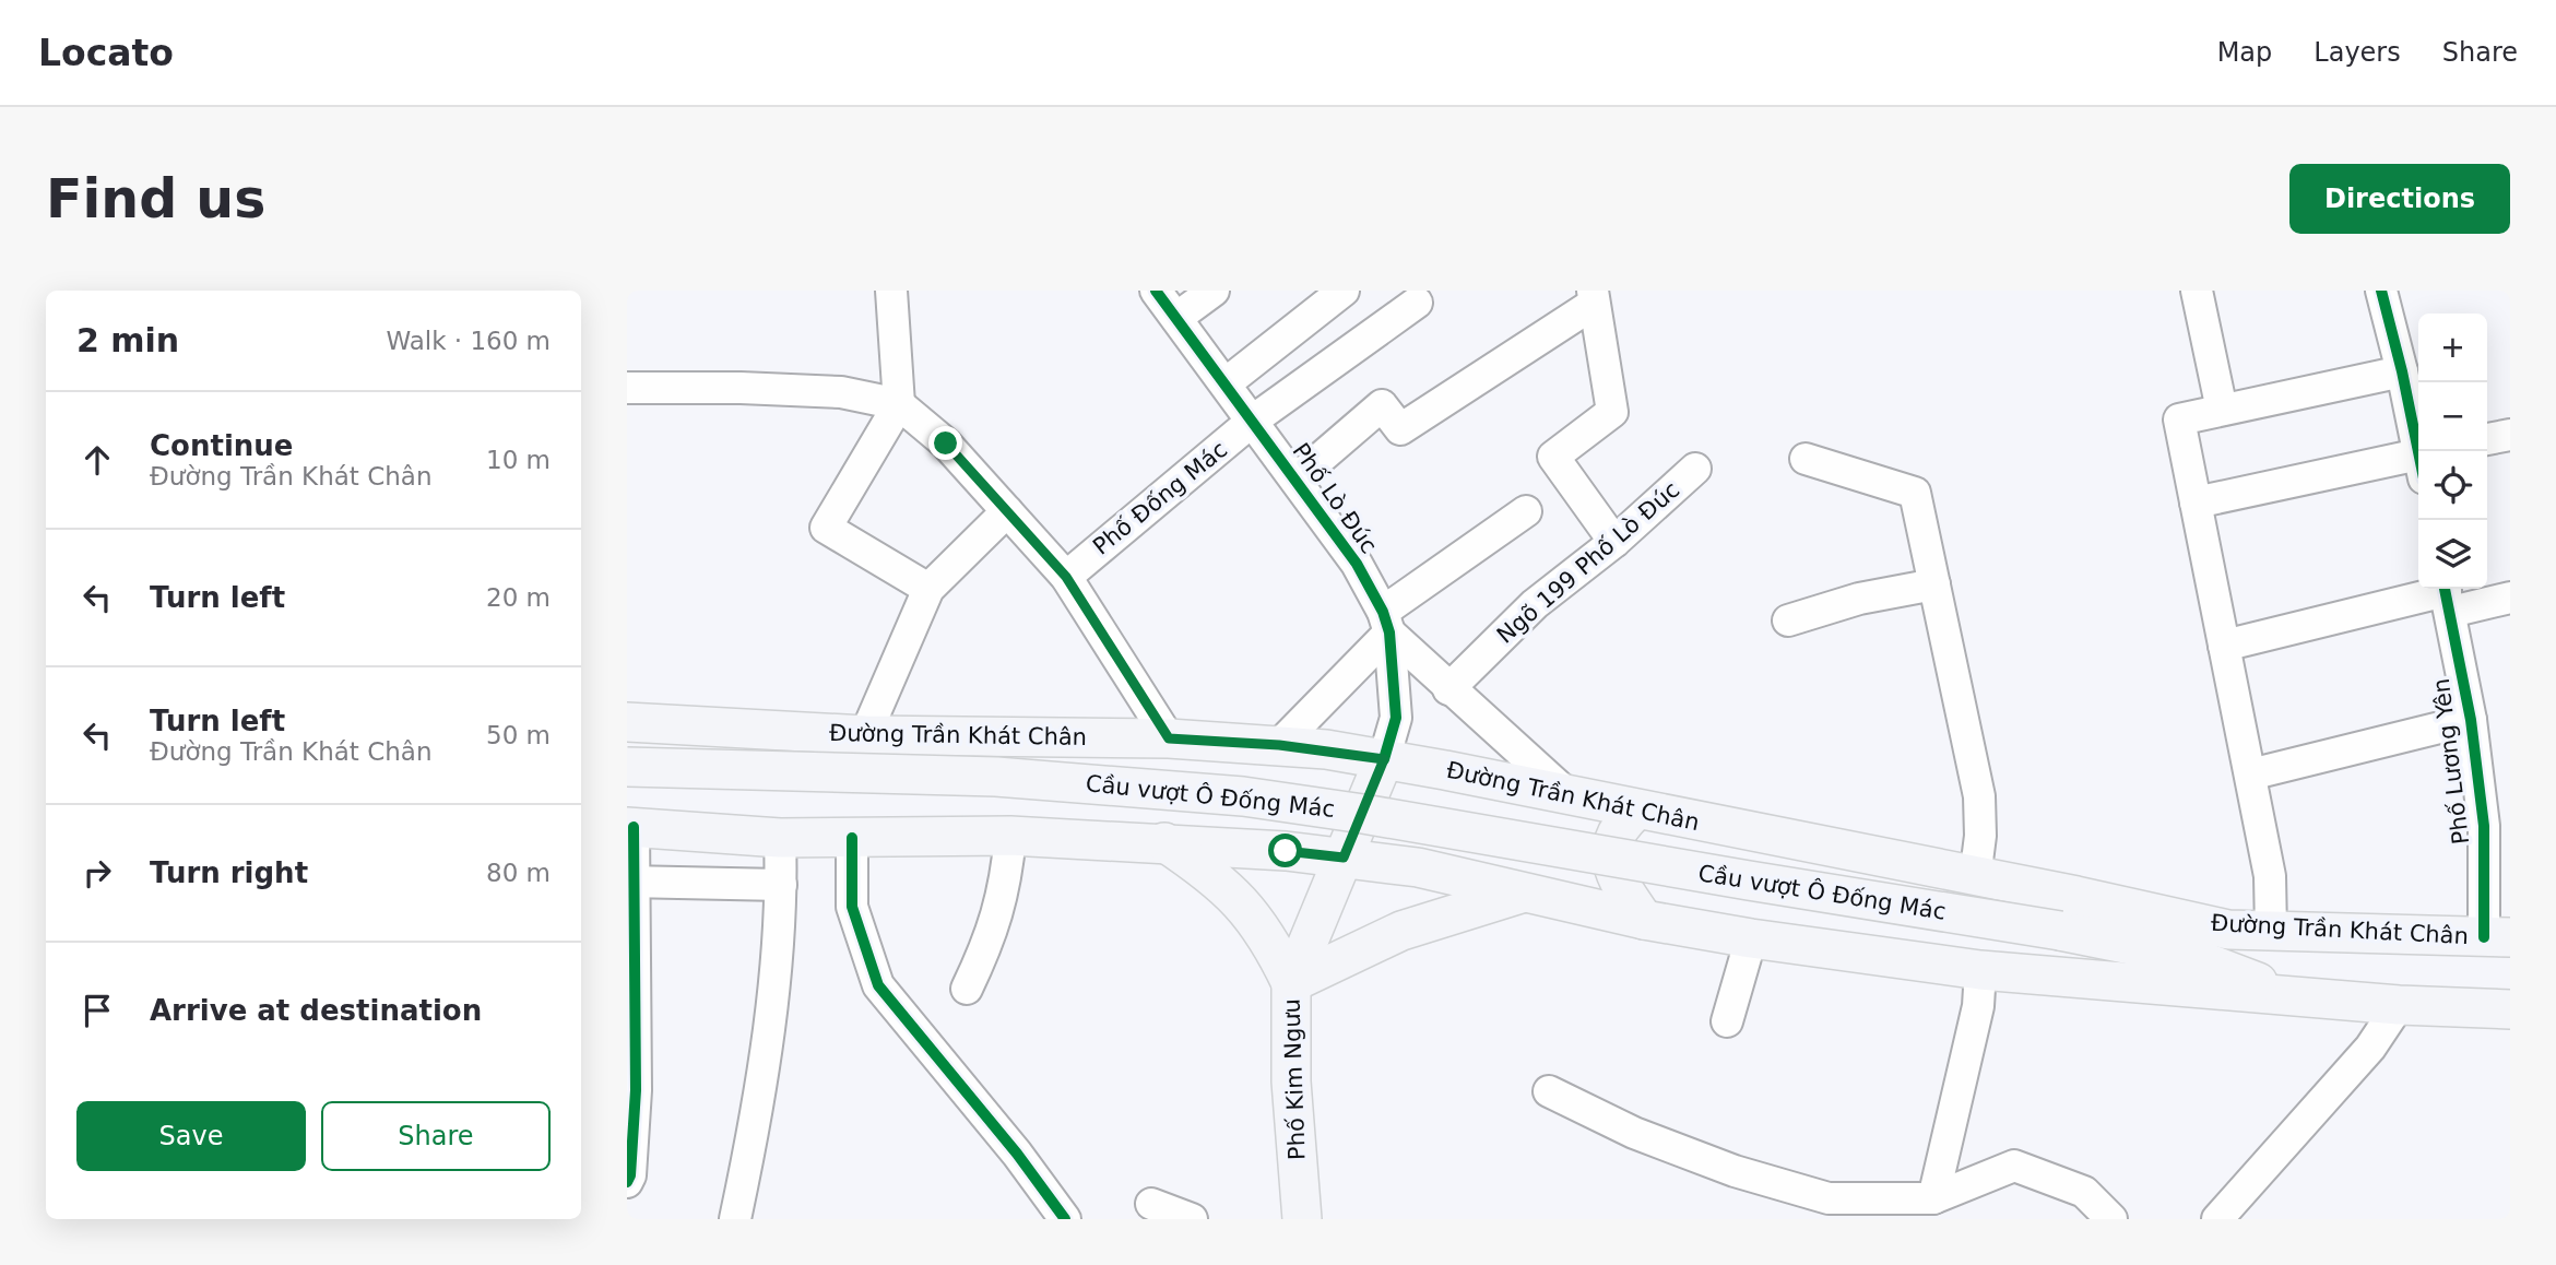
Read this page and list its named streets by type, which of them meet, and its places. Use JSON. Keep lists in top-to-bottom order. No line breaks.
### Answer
{"streets":{"main road":["Đường Trần Khát Chân","Cầu vượt Ô Đống Mác","Phố Kim Ngưu"],"street":["Phố Đống Mác","Phố Lò Đúc","Ngõ 199 Phố Lò Đúc","Phố Lương Yên"]},"crossings":[["Phố Đống Mác","Phố Lò Đúc"],["Phố Lò Đúc","Đường Trần Khát Chân"],["Phố Lò Đúc","Phố Kim Ngưu"],["Đường Trần Khát Chân","Phố Lương Yên"],["Đường Trần Khát Chân","Cầu vượt Ô Đống Mác"],["Đường Trần Khát Chân","Phố Kim Ngưu"]],"page":{"header":"Locato","nav":["Map","Layers","Share"],"buttons":["Directions",["Save","Share"]],"title":"Find us","heading":["2 min","Walk · 160 m"],"map_buttons":["+","−"],"list":[["Continue","Đường Trần Khát Chân","10 m"],["Turn left","20 m"],["Turn left","Đường Trần Khát Chân","50 m"],["Turn right","80 m"],"Arrive at destination"]}}
